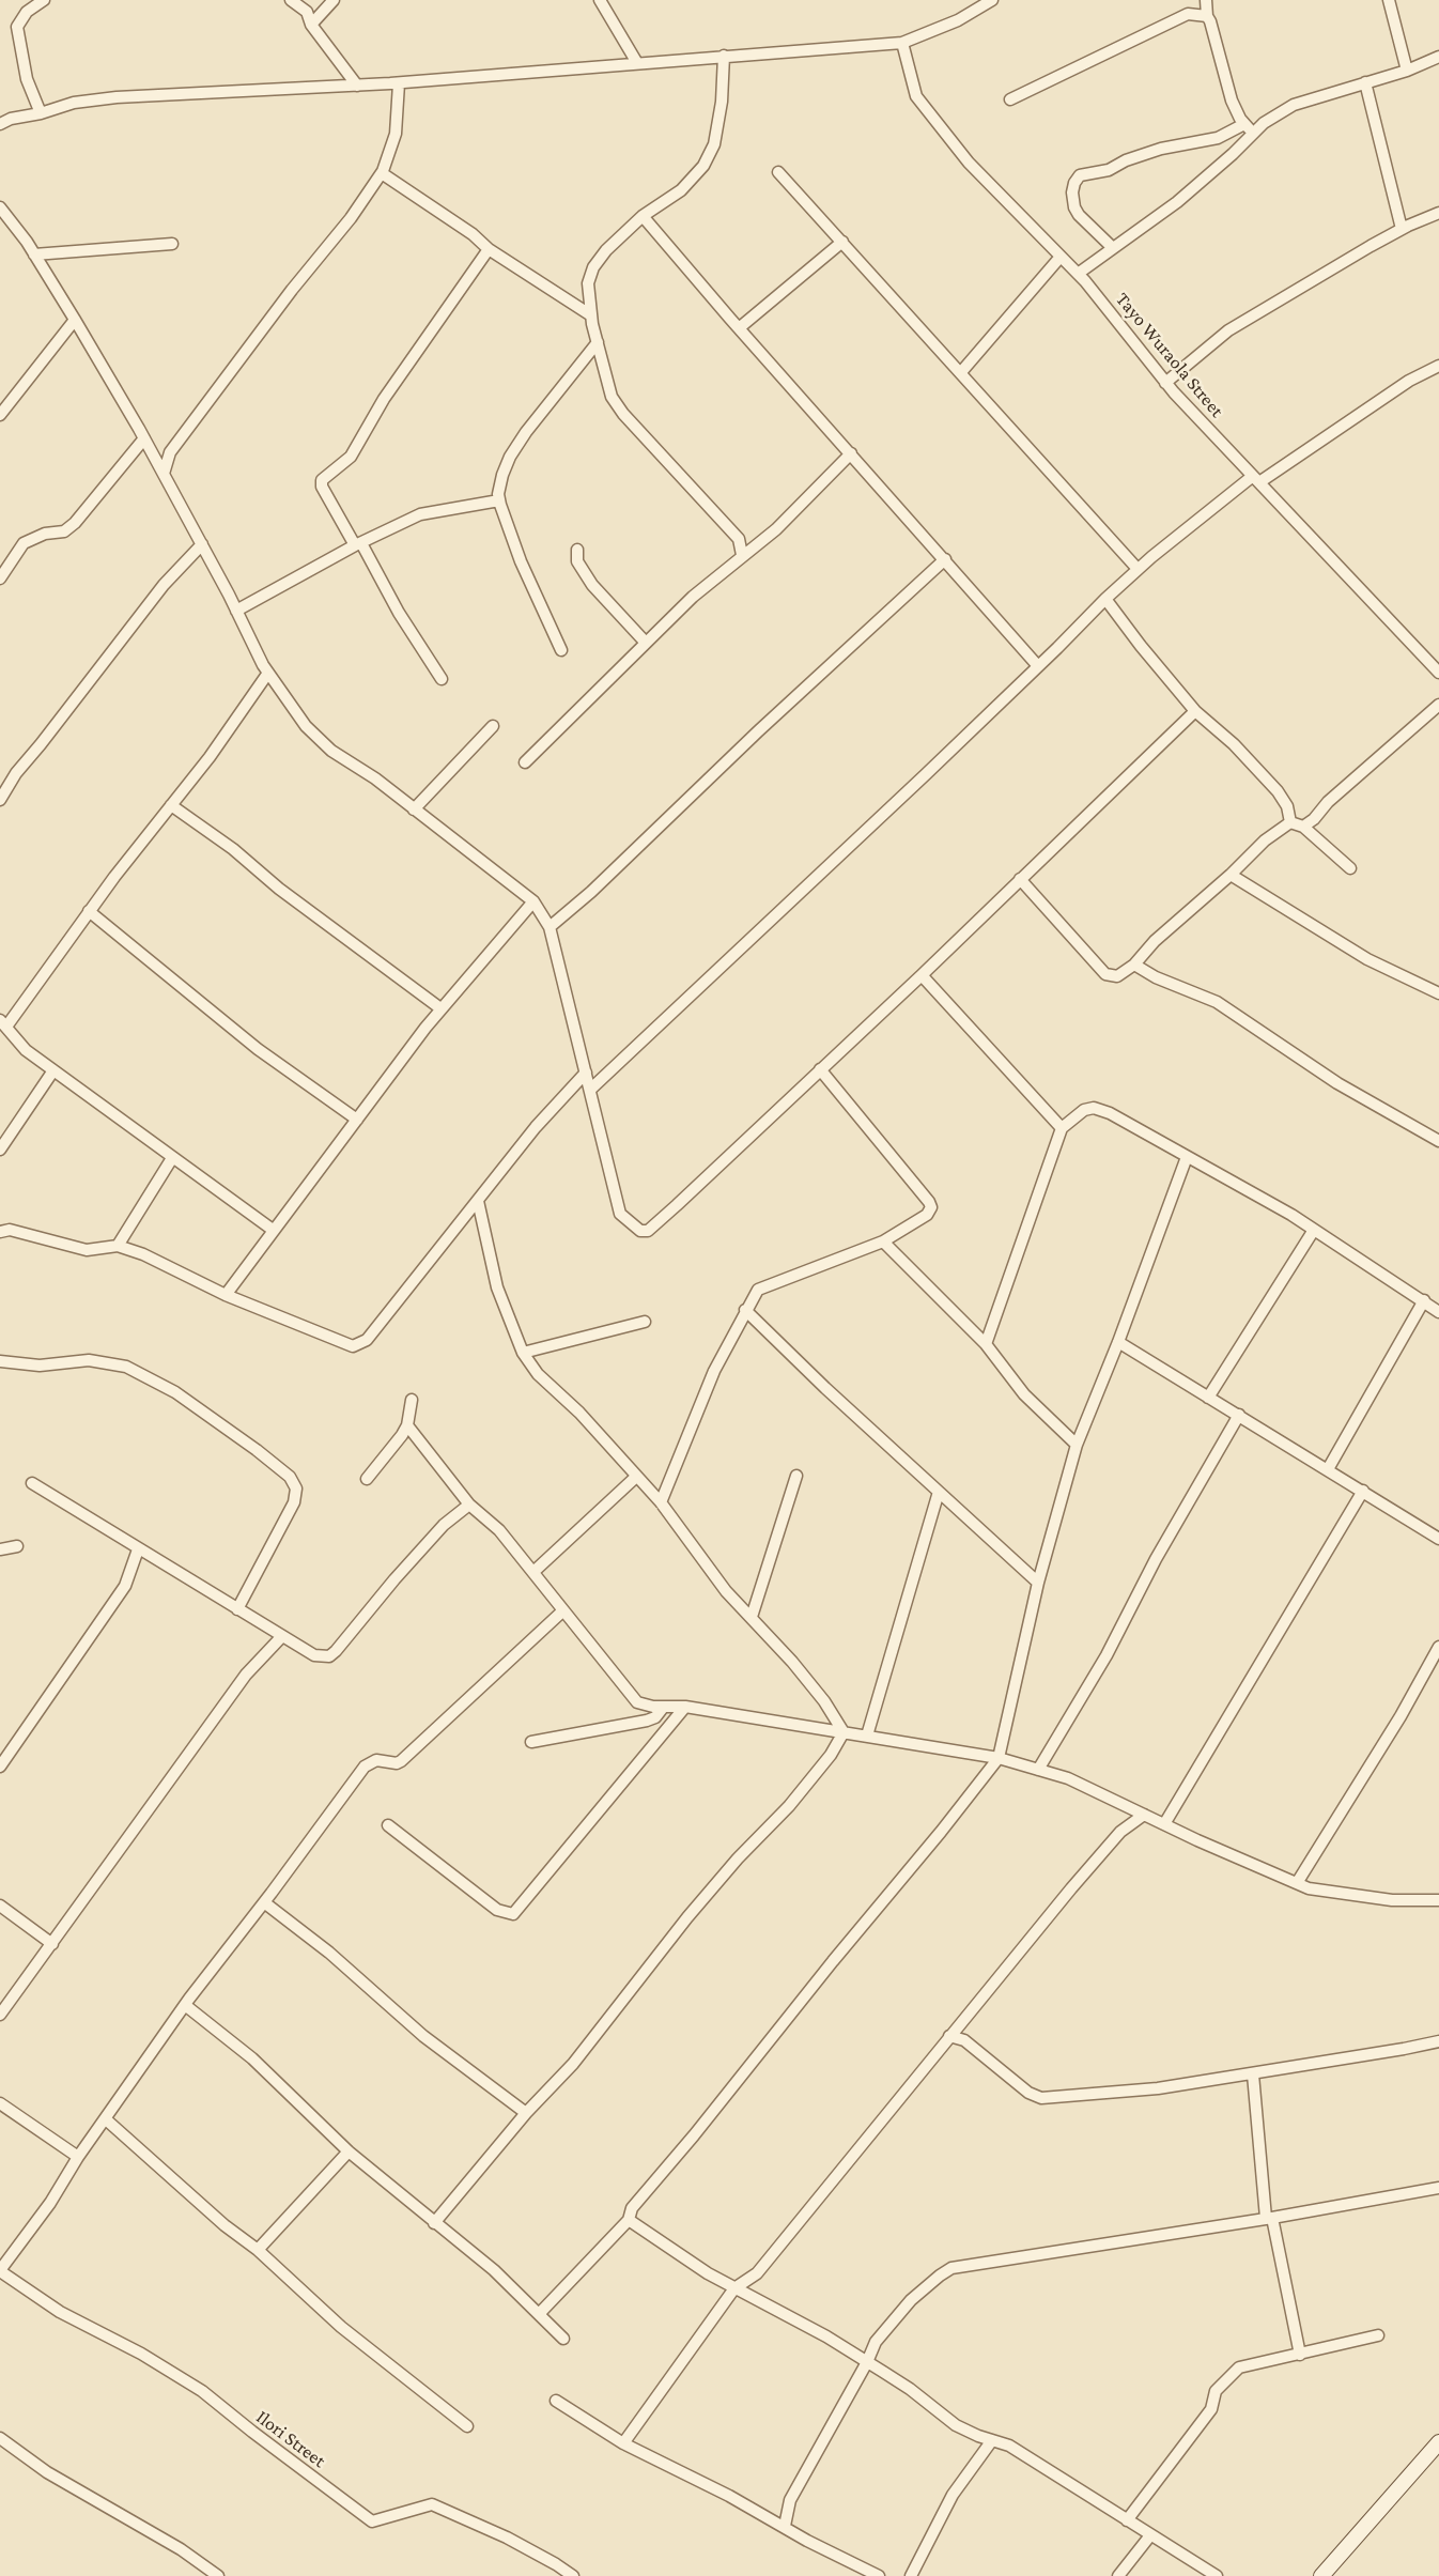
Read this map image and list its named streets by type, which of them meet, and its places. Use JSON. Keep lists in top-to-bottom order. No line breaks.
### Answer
{"streets":{"street":["Tayo Wuraola Street","Ilori Street"]}}
